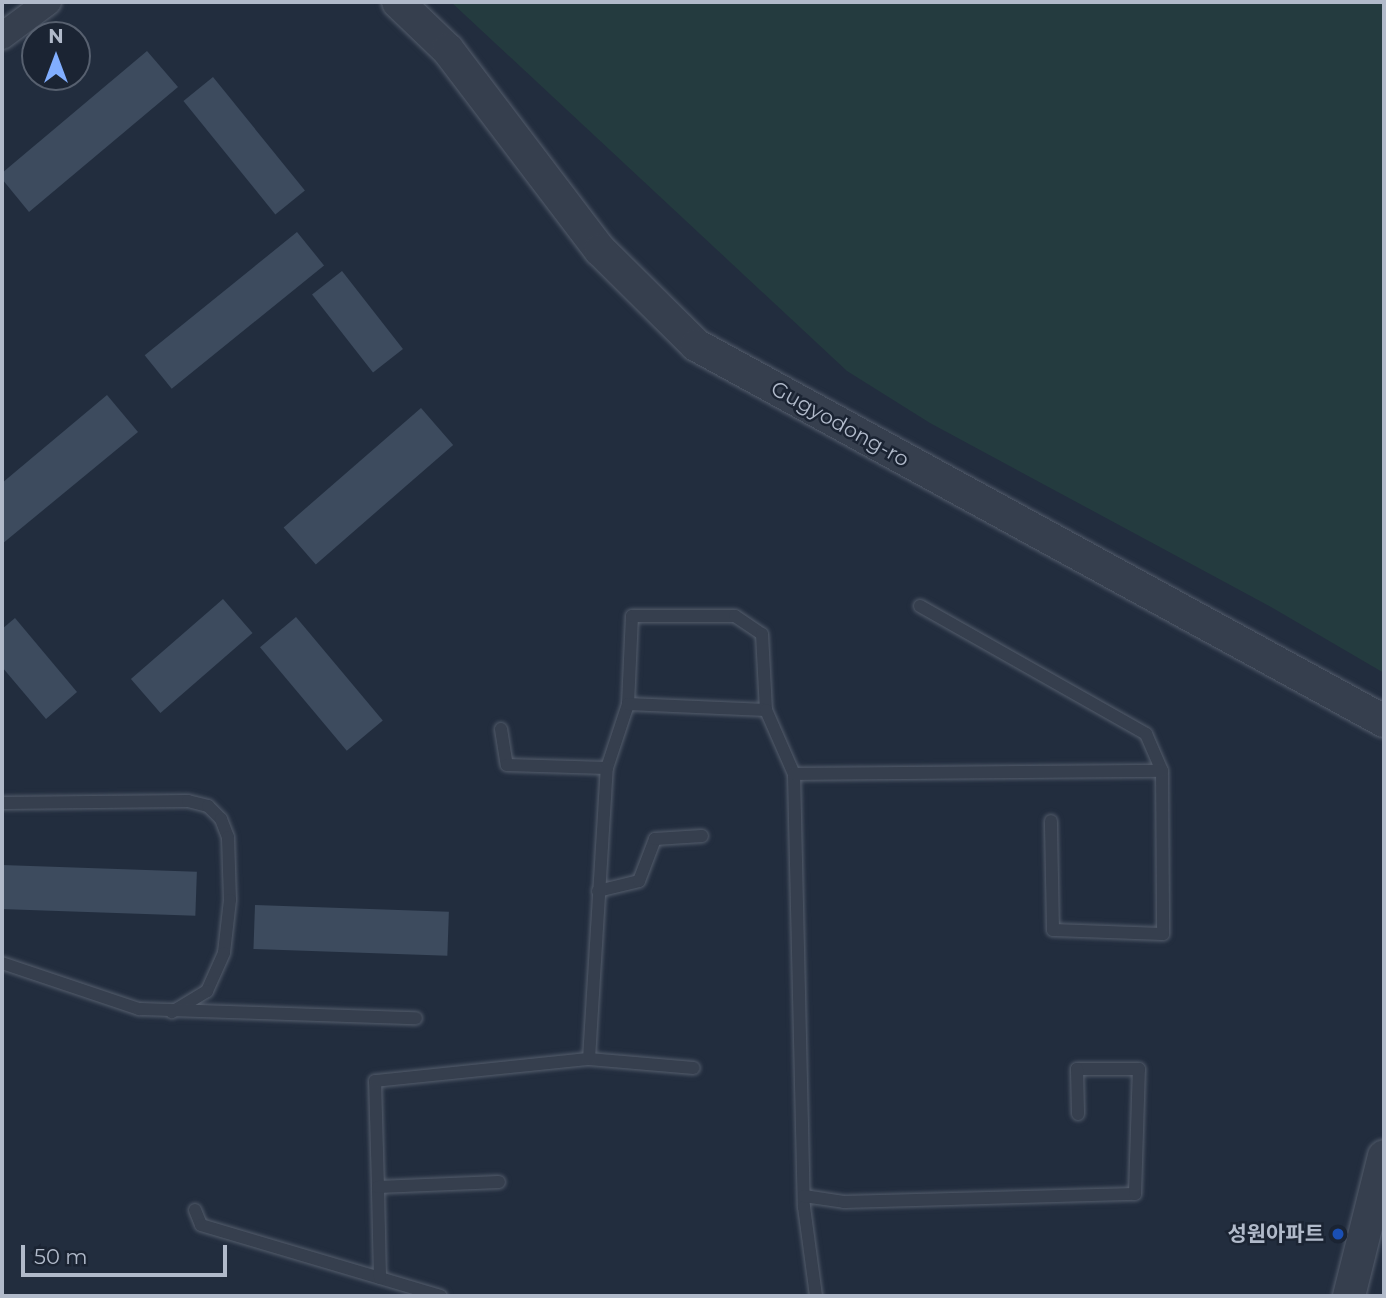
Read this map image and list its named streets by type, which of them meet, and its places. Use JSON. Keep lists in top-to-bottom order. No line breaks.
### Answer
{"streets":{"street":["Gugyodong-ro"]},"places":["성원아파트"],"scale_bar":"50 m","north":"top"}
